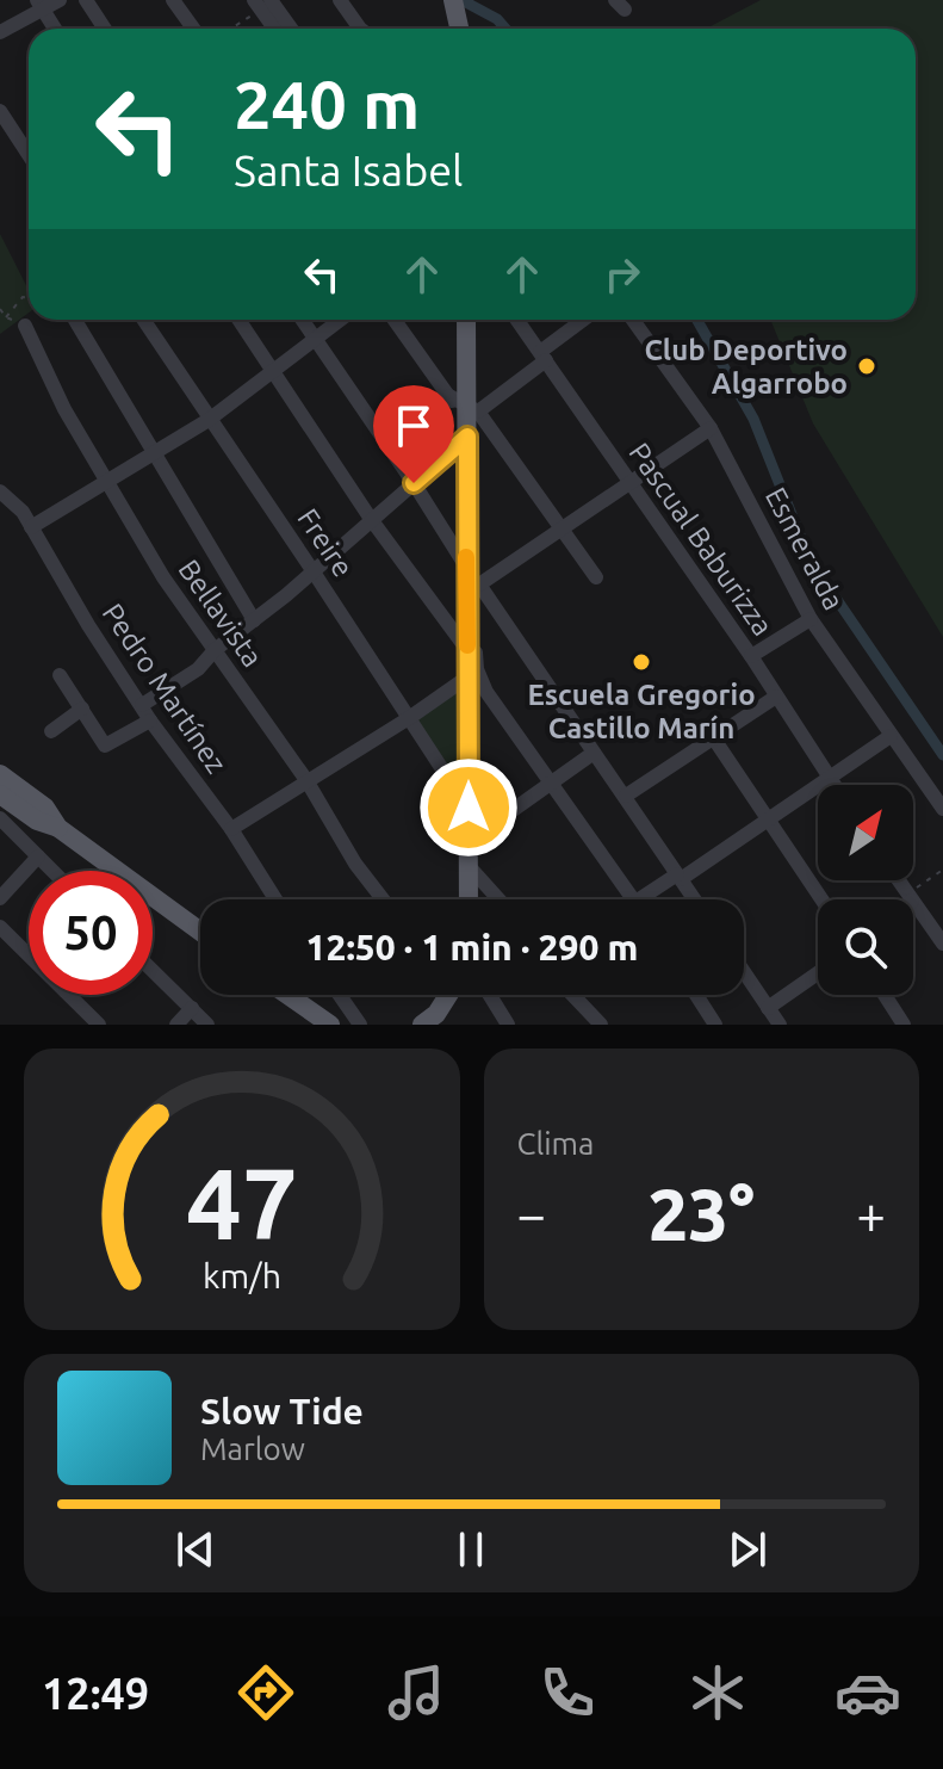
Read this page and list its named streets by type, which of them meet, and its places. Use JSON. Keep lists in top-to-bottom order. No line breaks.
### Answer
{"streets":{"street":["Pascual Baburizza","Freire","Esmeralda","Bellavista","Pedro Martínez"]},"places":["Club Deportivo Algarrobo","Escuela Gregorio Castillo Marín"],"north":"top right","page":{"turn":["240 m","Santa Isabel"],"limit":"50","trip":"12:50 · 1 min · 290 m","tile":"Clima","heat":["−","23°","+"],"song":["Slow Tide","Marlow"],"tabs":"12:49","gauge":["47","km/h"]}}
